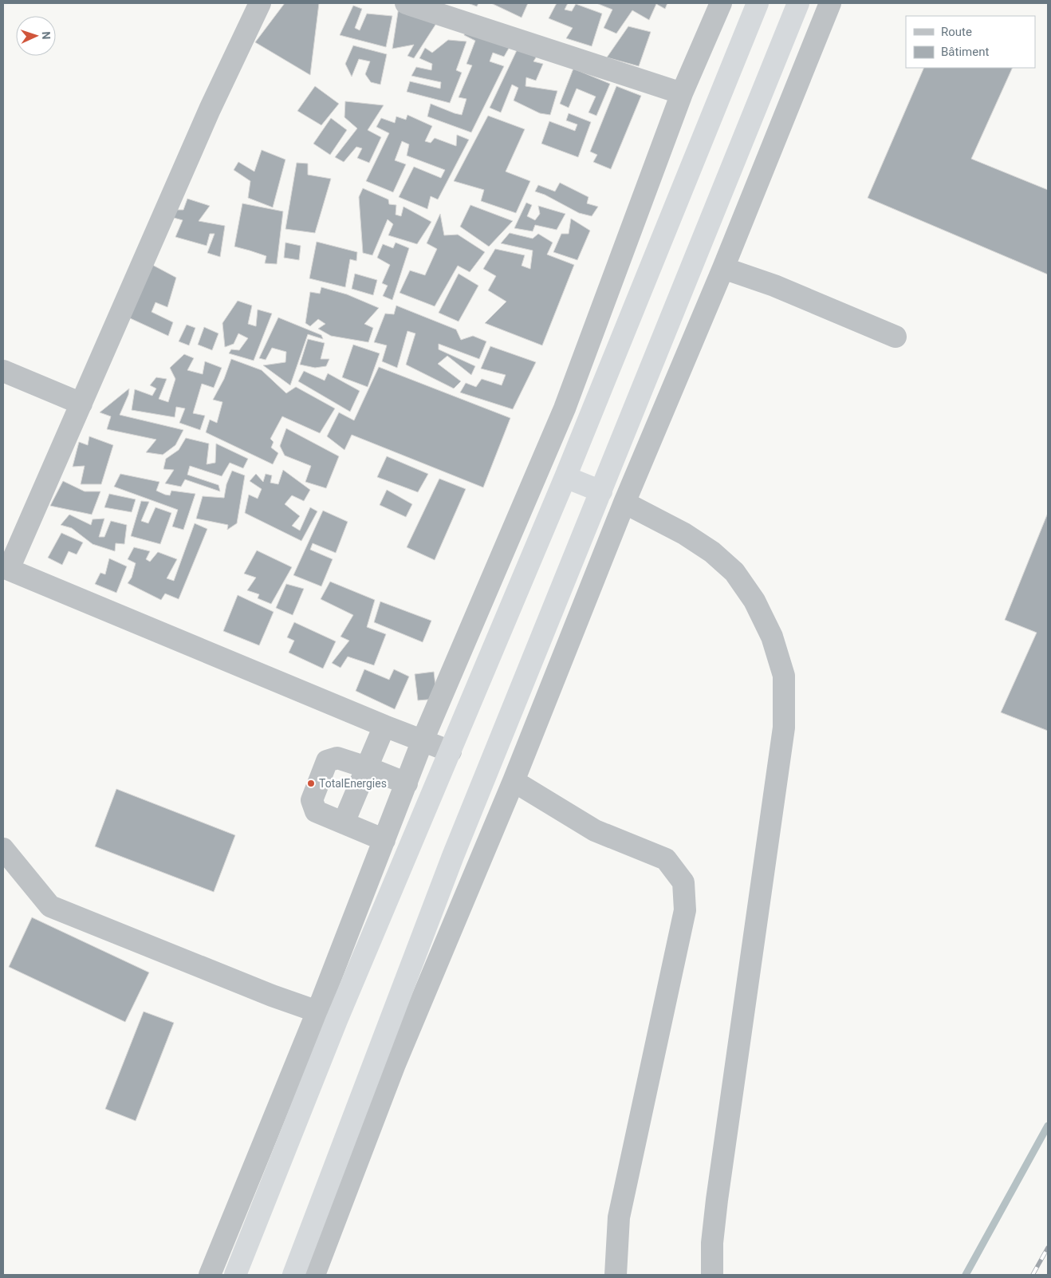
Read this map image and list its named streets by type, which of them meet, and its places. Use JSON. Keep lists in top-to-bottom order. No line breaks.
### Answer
{"places":["TotalEnergies"],"legend":["Route","Bâtiment"],"north":"right"}
